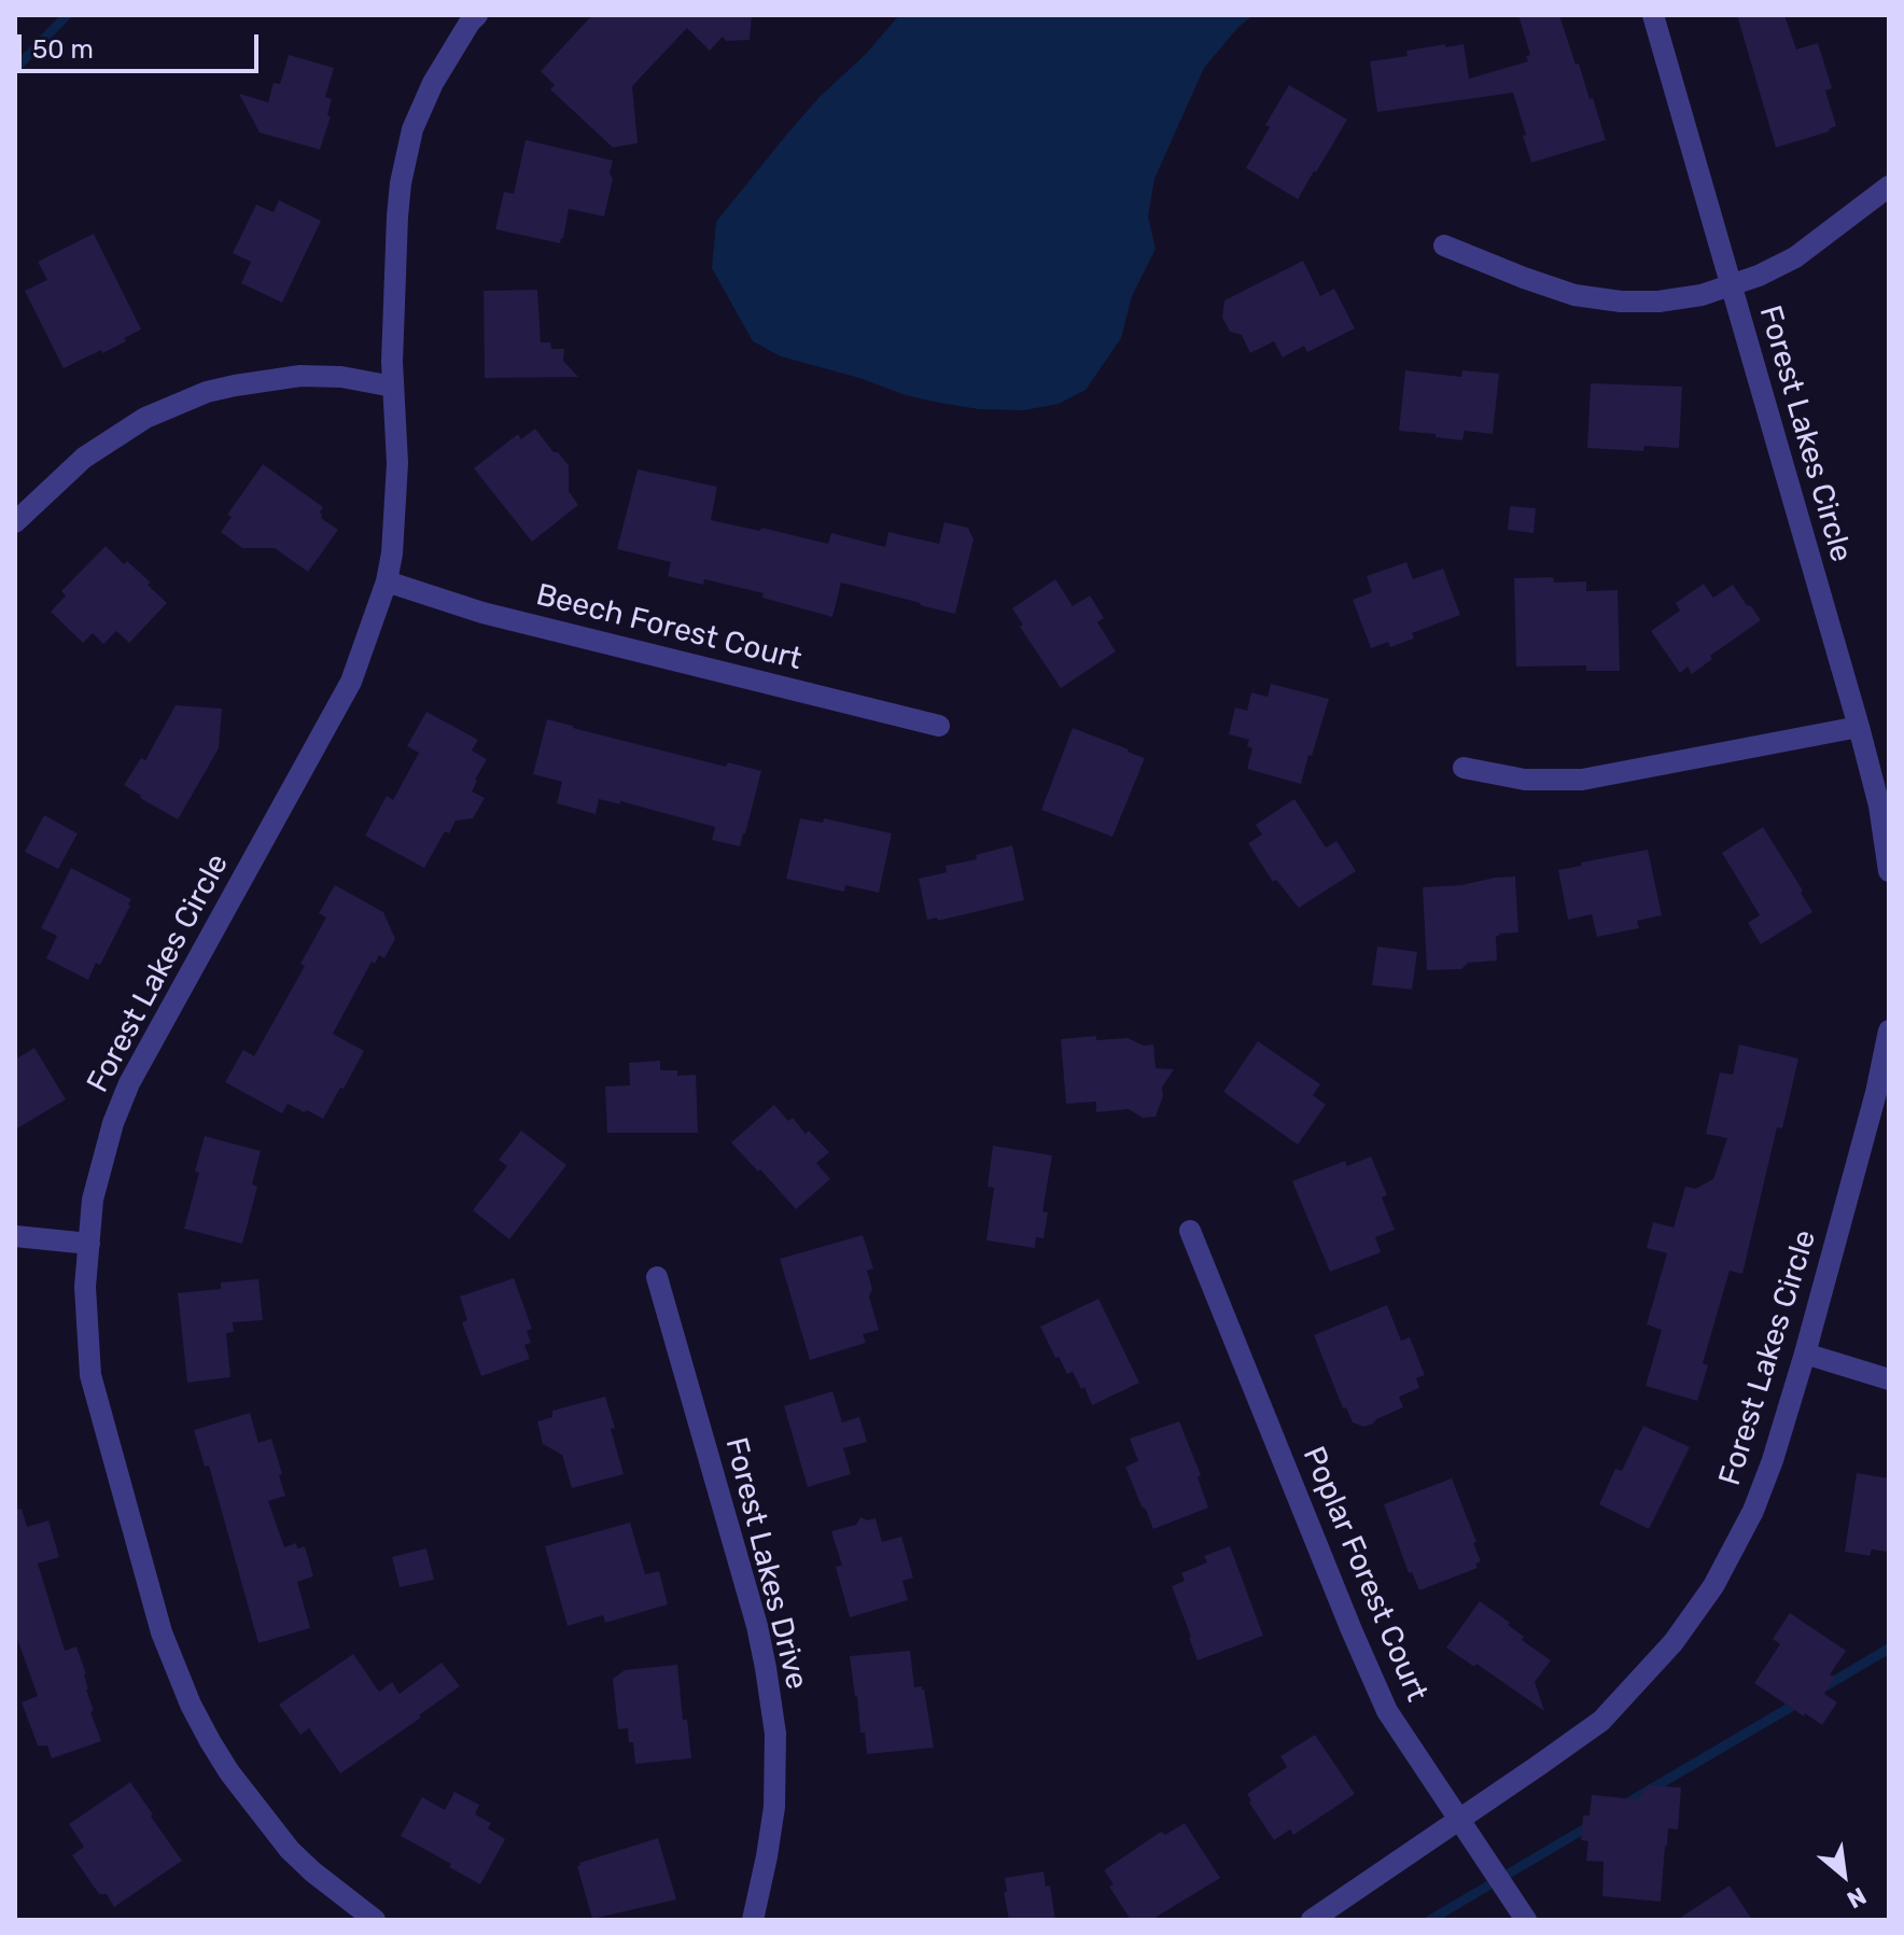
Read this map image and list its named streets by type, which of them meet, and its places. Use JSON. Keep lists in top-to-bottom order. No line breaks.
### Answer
{"streets":{"street":["Forest Lakes Circle","Beech Forest Court","Forest Lakes Drive","Poplar Forest Court"]},"crossings":[["Forest Lakes Circle","Beech Forest Court"],["Forest Lakes Circle","Poplar Forest Court"]],"scale_bar":"50 m","north":"bottom right"}
